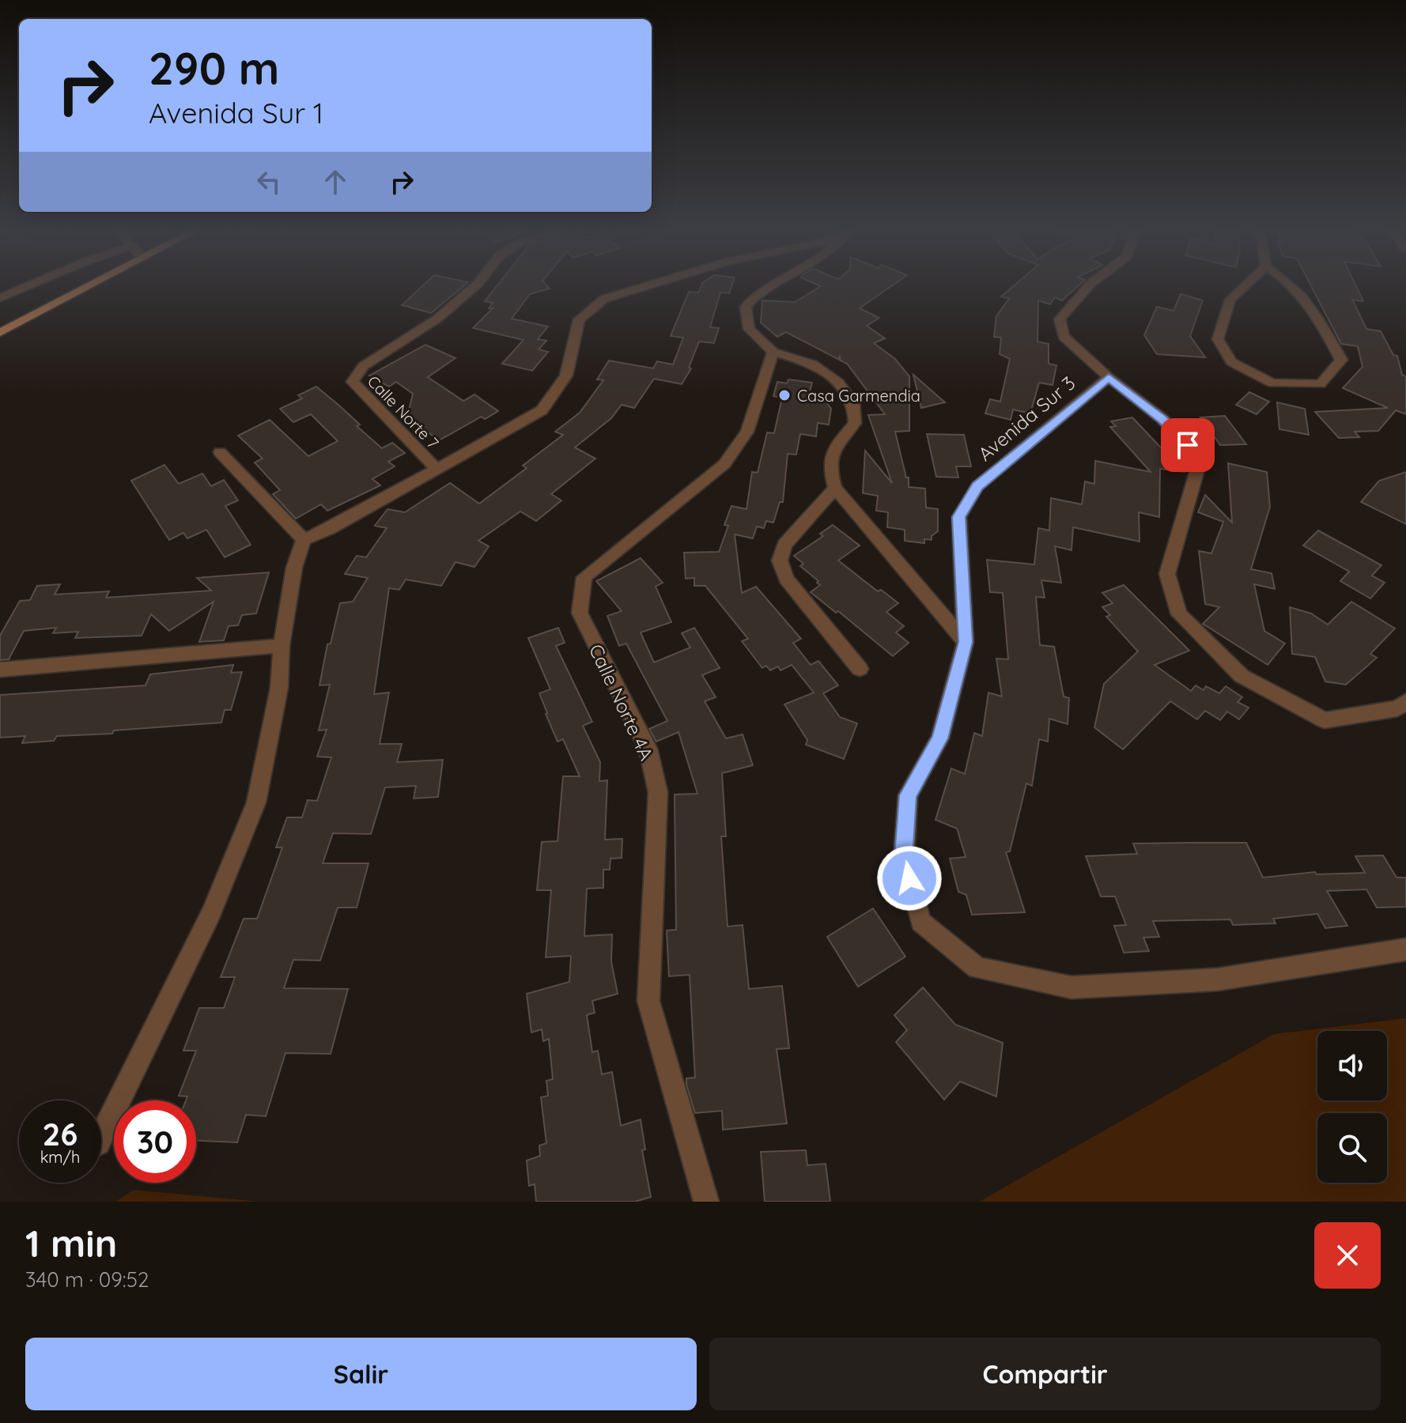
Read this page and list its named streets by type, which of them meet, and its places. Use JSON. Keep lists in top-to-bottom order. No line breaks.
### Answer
{"streets":{"street":["Calle Norte 7","Avenida Sur 3","Calle Norte 4A"]},"places":["Casa Garmendia"],"page":{"turn":["290 m","Avenida Sur 1"],"speed":"26 km/h","limit":"30","heading":["1 min","340 m · 09:52"],"buttons":["Salir","Compartir"]}}
